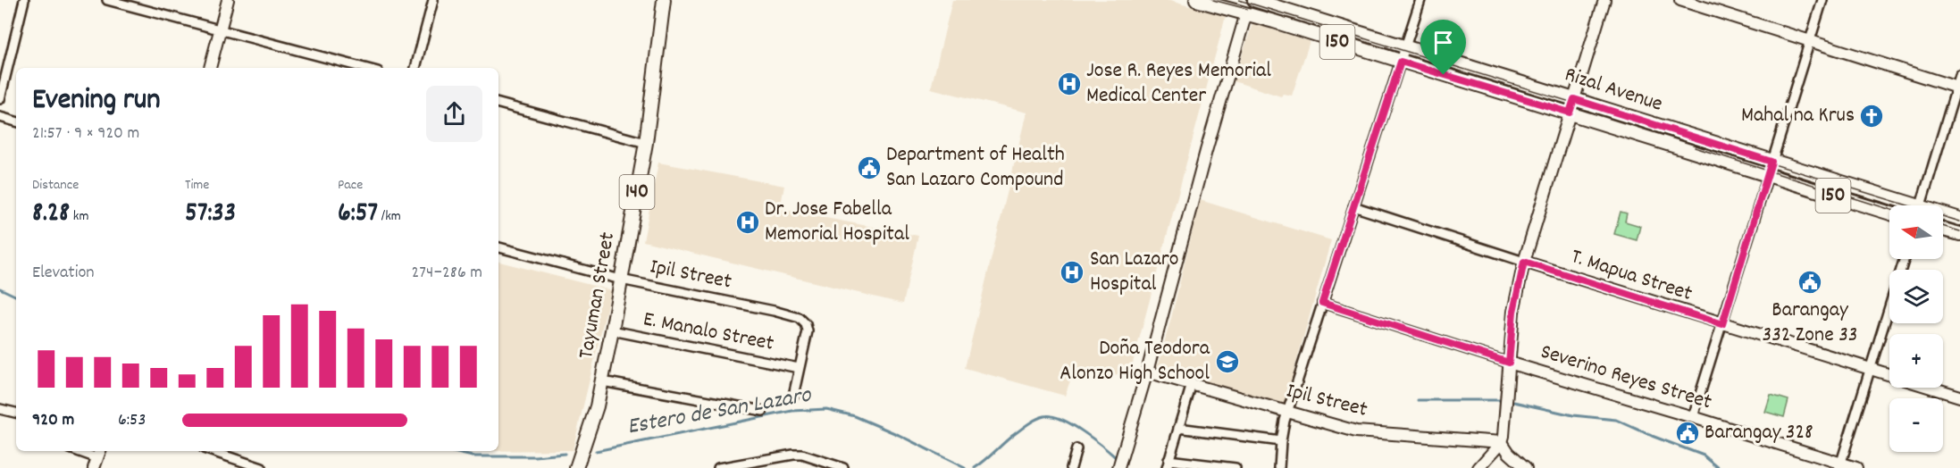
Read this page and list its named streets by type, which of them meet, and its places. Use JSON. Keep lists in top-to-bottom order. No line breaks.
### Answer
{"streets":{"main road":["150","Rizal Avenue","140","Tayuman Street"],"street":["Ipil Street","T. Mapua Street","E. Manalo Street","Severino Reyes Street"]},"crossings":[["Ipil Street","Tayuman Street"],["Ipil Street","E. Manalo Street"],["Tayuman Street","E. Manalo Street"]],"water":["Estero de San Lazaro"],"places":{"hospital":["Jose R. Reyes Memorial Medical Center","Dr. Jose Fabella Memorial Hospital","San Lazaro Hospital"],"church":["Mahal na Krus"],"public building":["Department of Health San Lazaro Compound","Barangay 332 Zone 33","Barangay 328"],"school or university":["Doña Teodora Alonzo High School"]},"north":"left","page":{"heading":["Evening run","21:57 · 9 × 920 m"],"stats":[["Distance","8.28 km"],["Time","57:33"],["Pace","6:57 /km"]],"map_buttons":["+","−"],"chart":["Elevation","274–286 m"],"list":[{"name":"920 m","note":"6:53"}]}}
